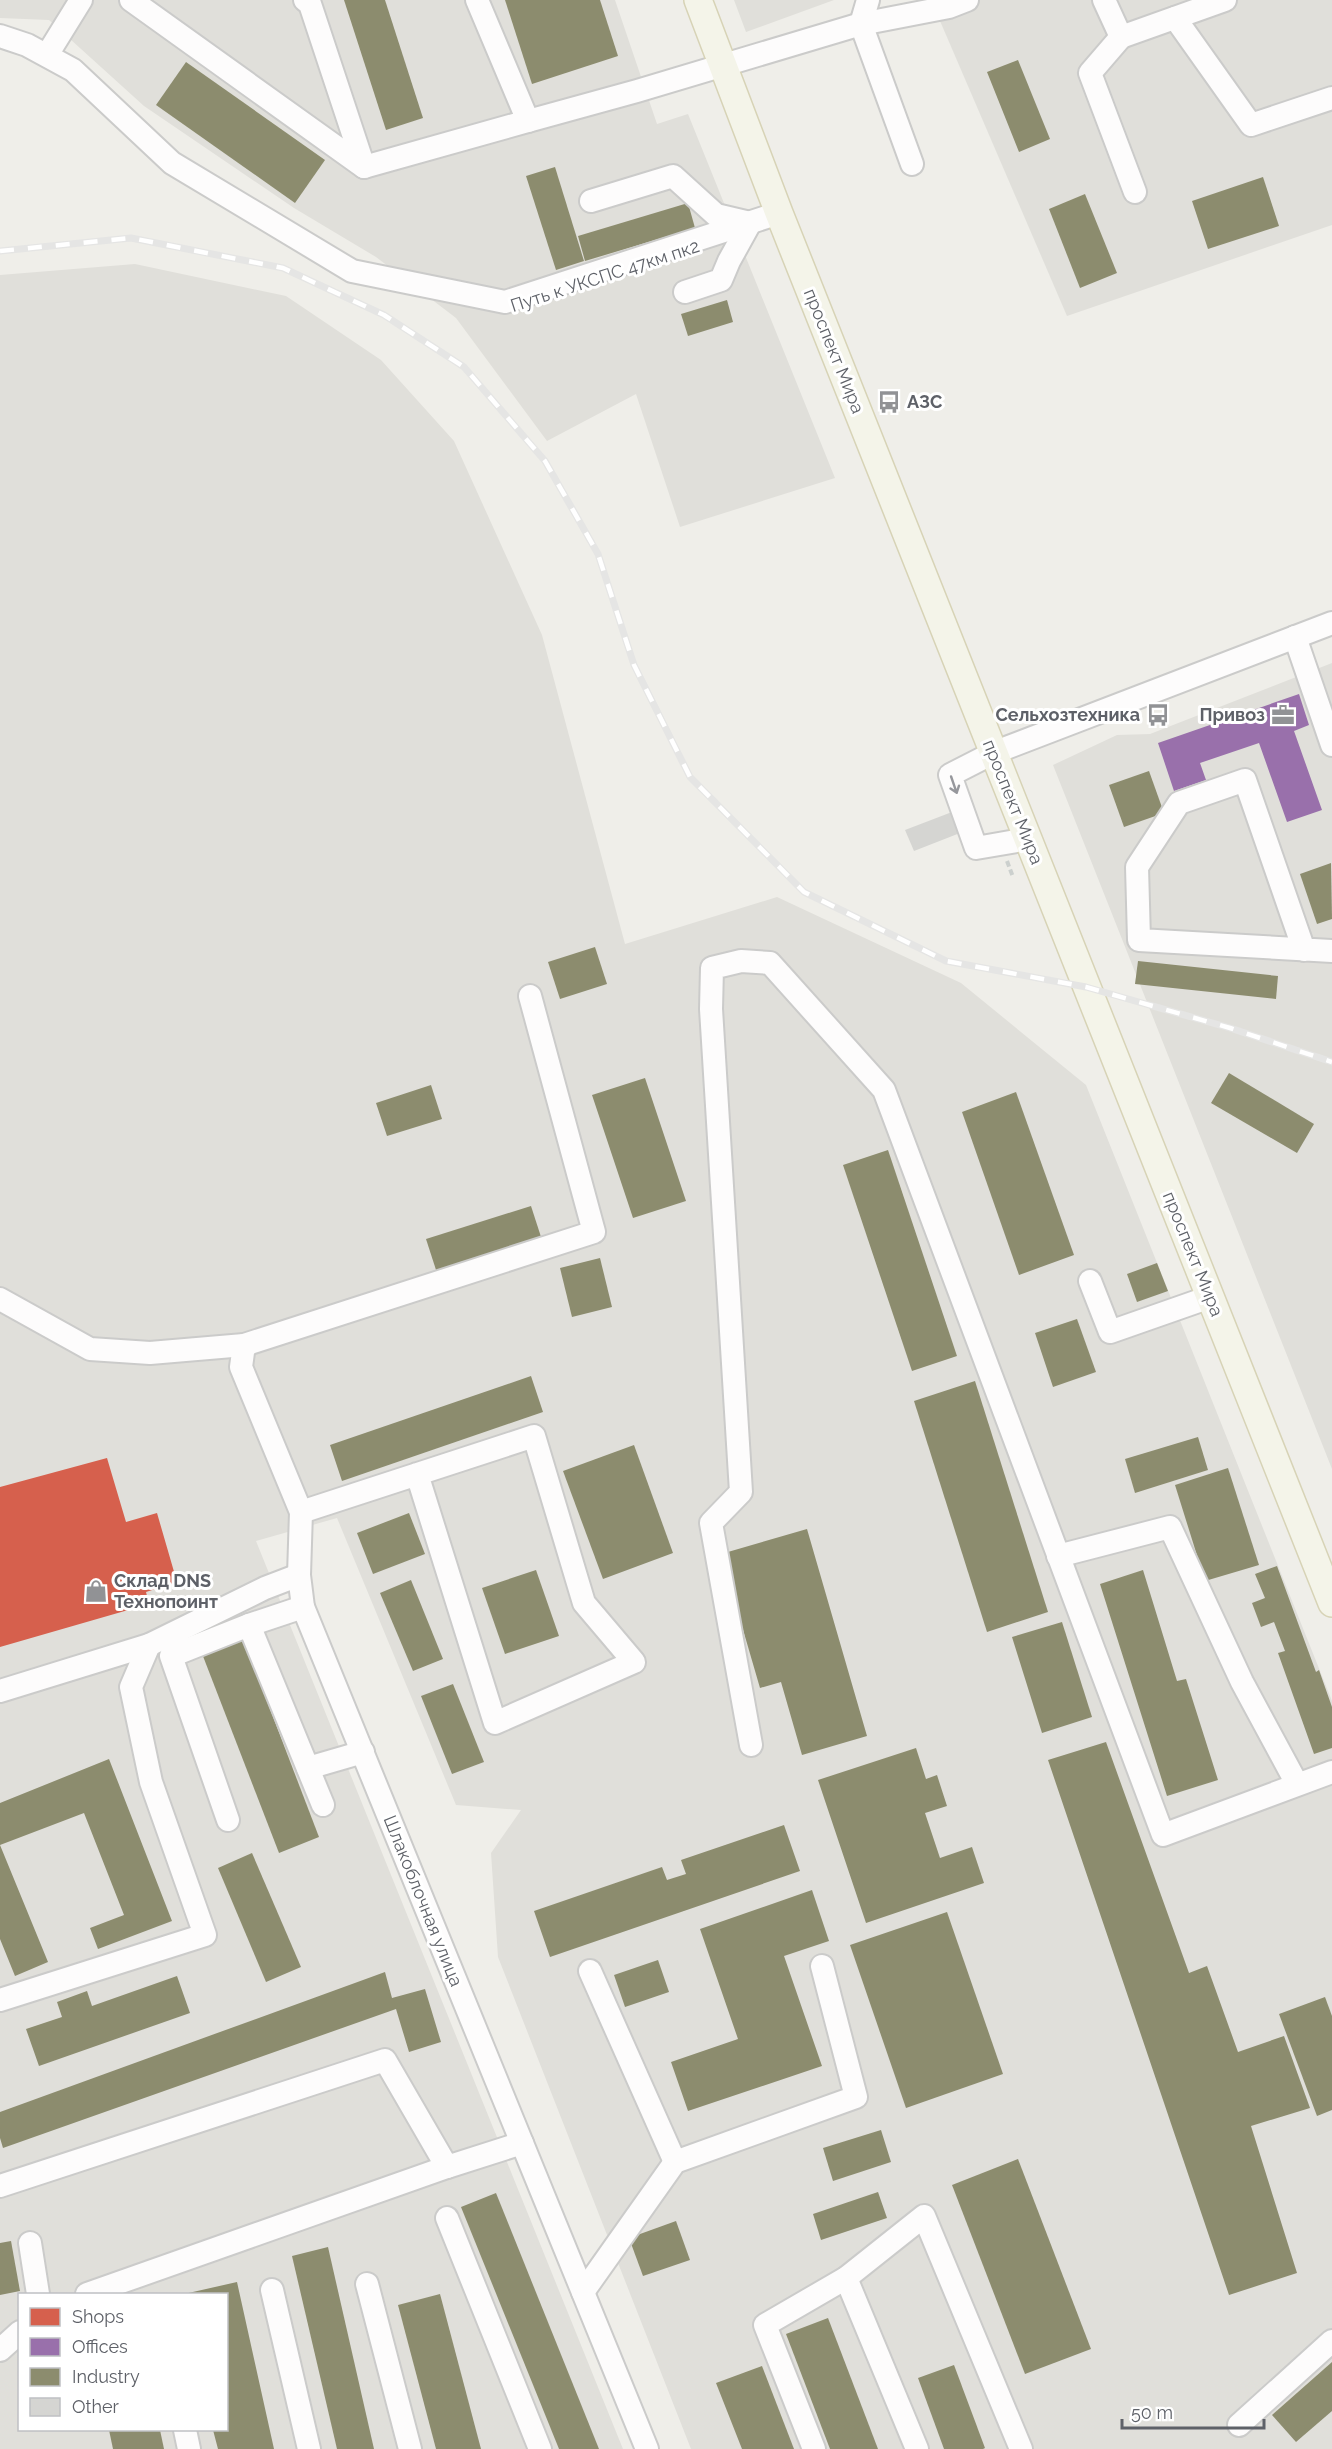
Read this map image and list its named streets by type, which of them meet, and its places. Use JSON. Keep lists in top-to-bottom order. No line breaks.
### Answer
{"streets":{"main road":["проспект Мира"],"street":["Шлакоблочная улица"]},"places":{"bus stop":["АЗС","Сельхозтехника"],"office":["Привоз"],"shop":["Склад DNS Технопоинт"]},"legend":["Shops","Offices","Industry","Other"],"scale_bar":"50 m"}
